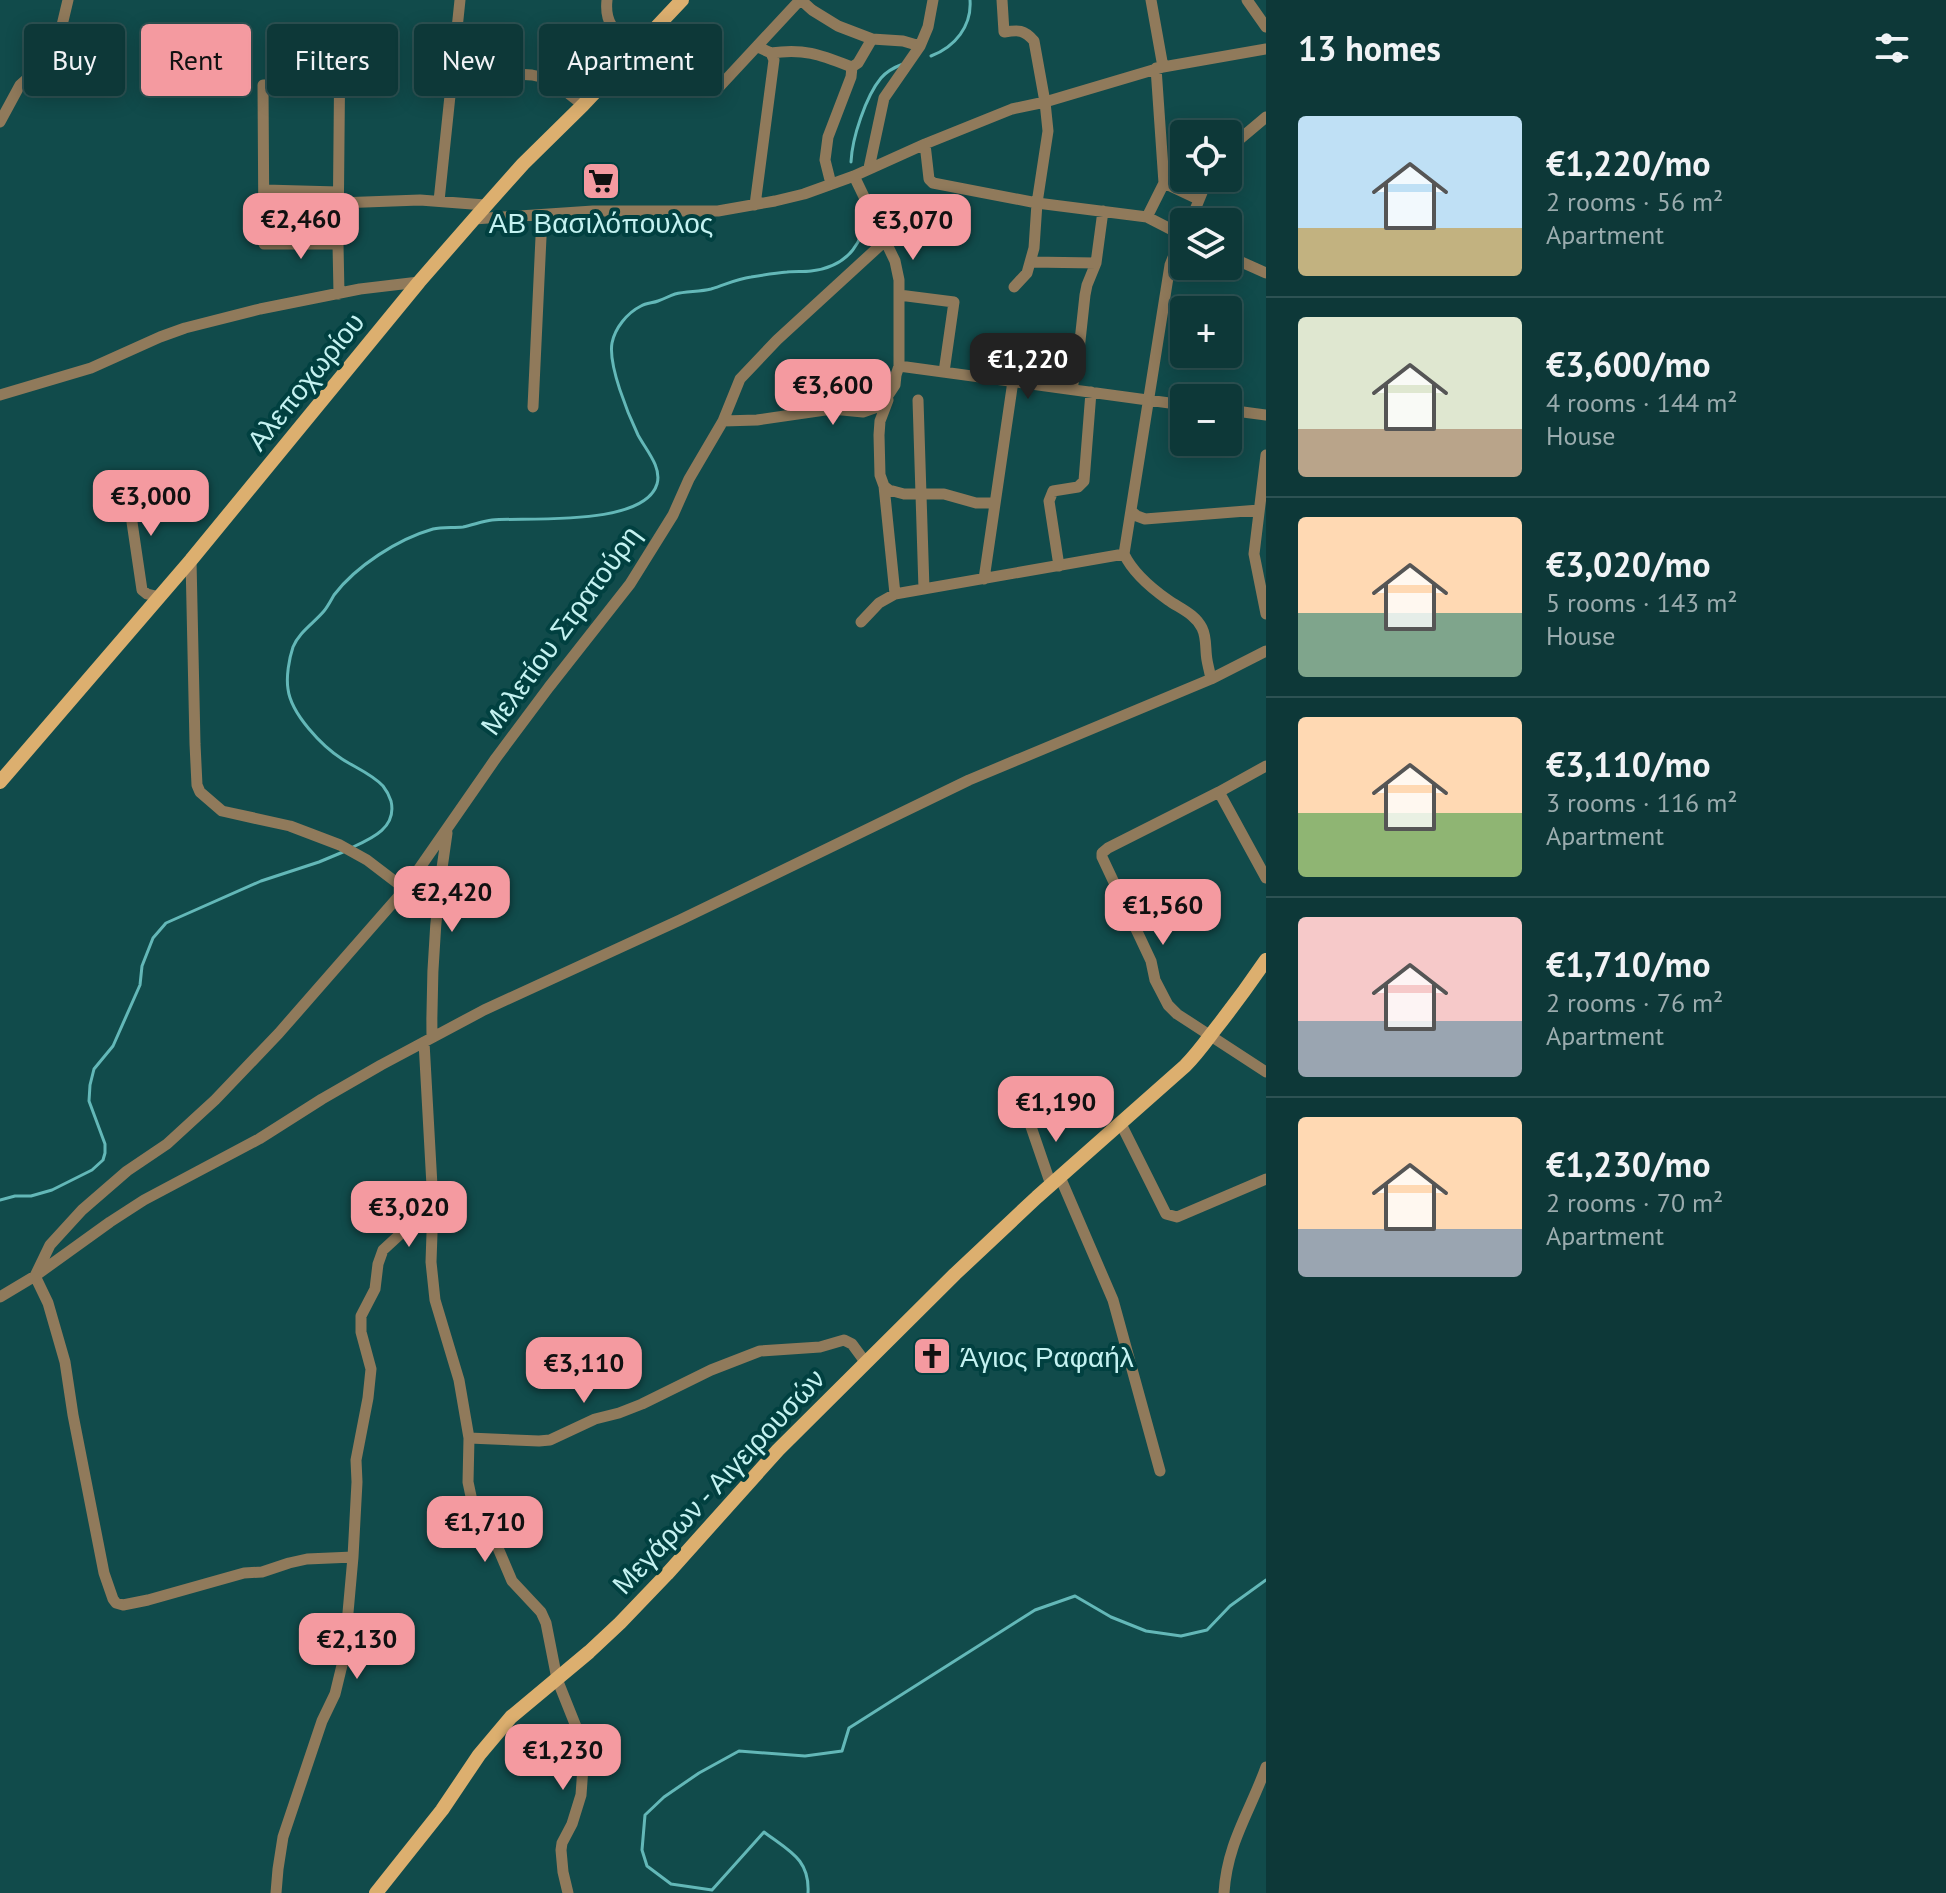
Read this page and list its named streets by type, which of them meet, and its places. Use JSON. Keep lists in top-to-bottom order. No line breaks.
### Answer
{"streets":{"main road":["Αλεποχωρίου","Μεγάρων - Αιγειρουσών"],"street":["Μελετίου Στρατούρη"]},"places":{"supermarket":["ΑΒ Βασιλόπουλος"],"church":["Άγιος Ραφαήλ"]},"page":{"heading":"13 homes","chip":["Buy","Rent","Filters","New","Apartment"],"list":[{"name":"€1,220/mo","note":"2 rooms · 56 m² · Apartment"},{"name":"€3,600/mo","note":"4 rooms · 144 m² · House"},{"name":"€3,020/mo","note":"5 rooms · 143 m² · House"},{"name":"€3,110/mo","note":"3 rooms · 116 m² · Apartment"},{"name":"€1,710/mo","note":"2 rooms · 76 m² · Apartment"},{"name":"€1,230/mo","note":"2 rooms · 70 m² · Apartment"}],"map_buttons":["+","−"],"price":["€2,460","€3,070","€1,220","€3,600","€3,000","€2,420","€1,560","€1,190","€3,020","€3,110","€1,710","€2,130","€1,230"]}}
